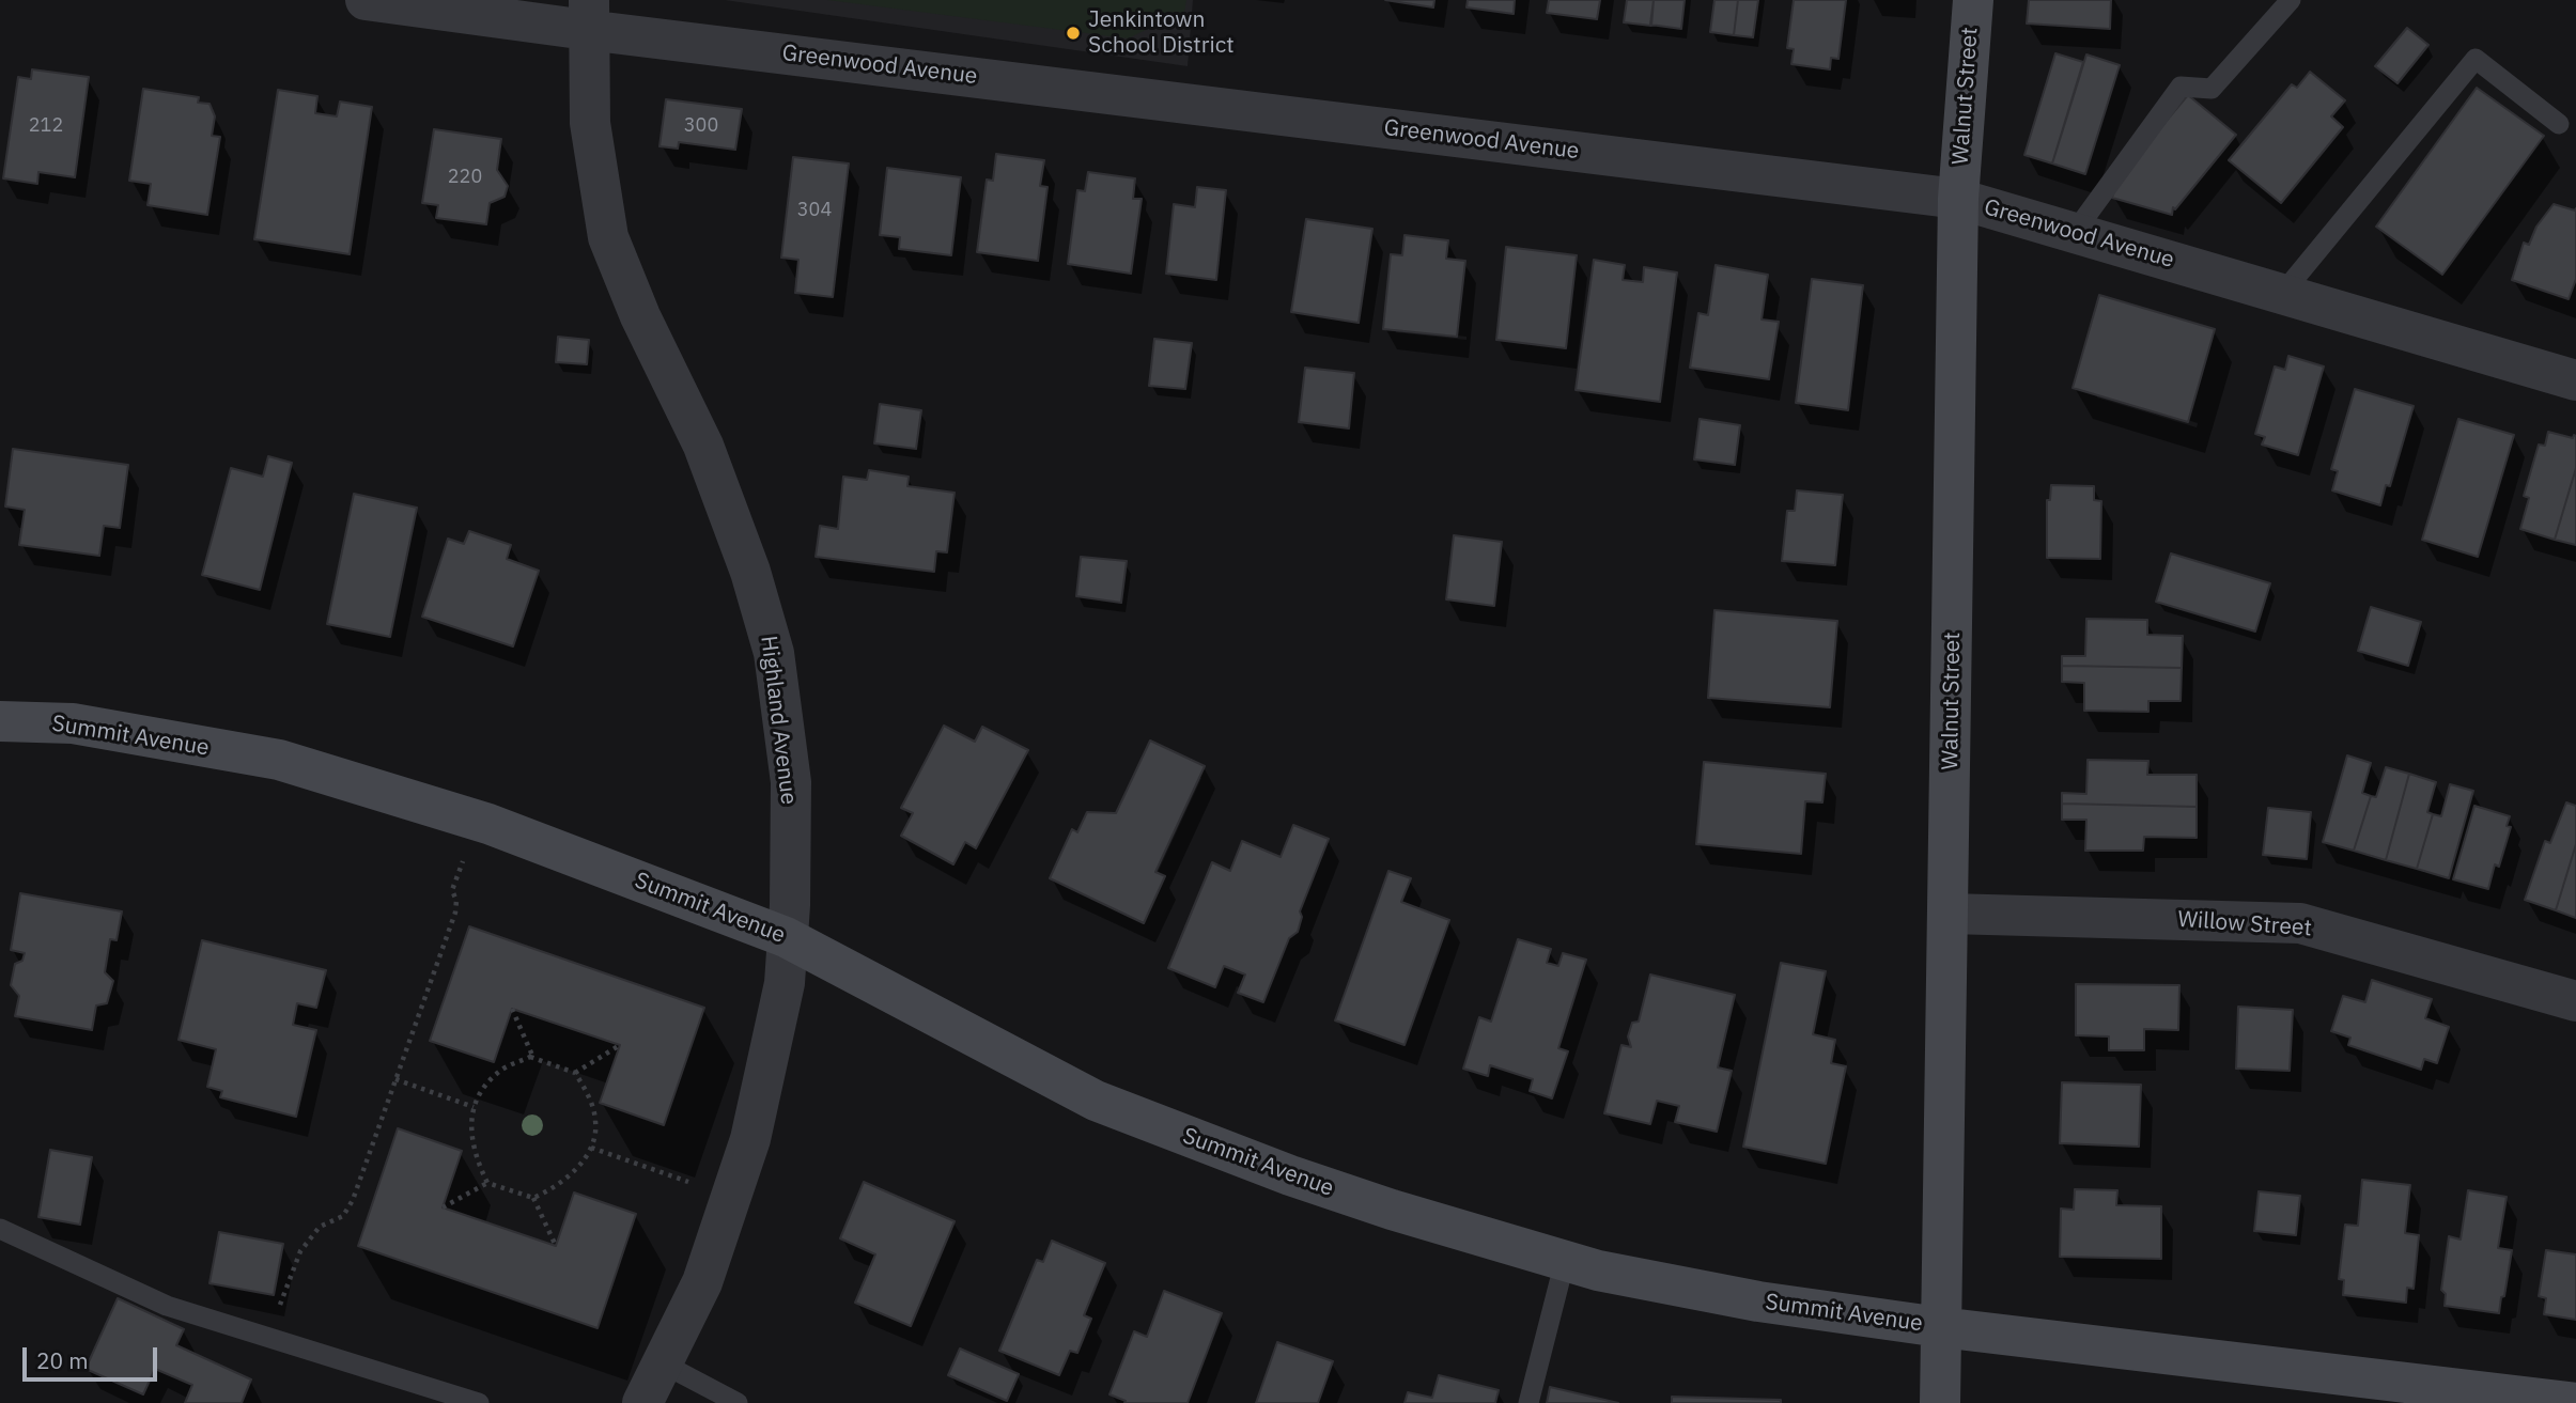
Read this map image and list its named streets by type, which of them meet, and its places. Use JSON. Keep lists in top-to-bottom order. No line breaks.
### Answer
{"streets":{"street":["Greenwood Avenue","Walnut Street","Highland Avenue","Summit Avenue","Willow Street"]},"crossings":[["Greenwood Avenue","Walnut Street"],["Greenwood Avenue","Highland Avenue"],["Walnut Street","Summit Avenue"],["Walnut Street","Willow Street"],["Highland Avenue","Summit Avenue"]],"places":["Jenkintown School District"],"house_numbers":["212","300","220","304"],"scale_bar":"20 m"}
